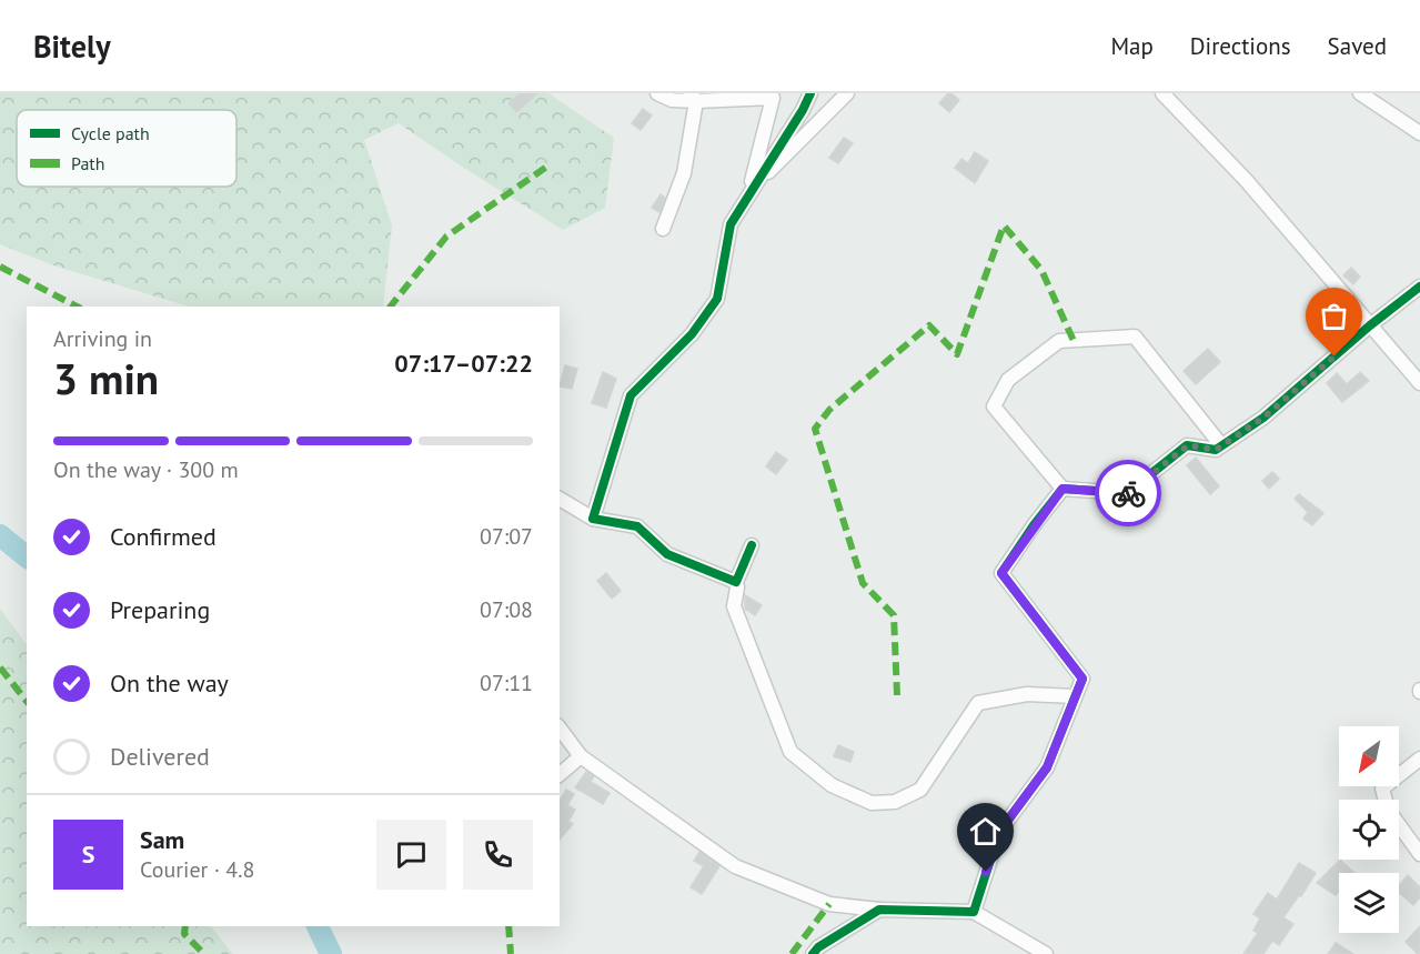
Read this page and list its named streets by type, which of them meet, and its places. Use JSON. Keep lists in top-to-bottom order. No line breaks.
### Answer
{"legend":["Cycle path","Path"],"north":"bottom left","page":{"header":"Bitely","nav":["Map","Directions","Saved"],"heading":["3 min","Arriving in","07:17–07:22"],"panel":["Sam","Courier · 4.8"],"bar":"On the way · 300 m","list":[["Confirmed","07:07"],["Preparing","07:08"],["On the way","07:11"],"Delivered"],"round":"S"}}
